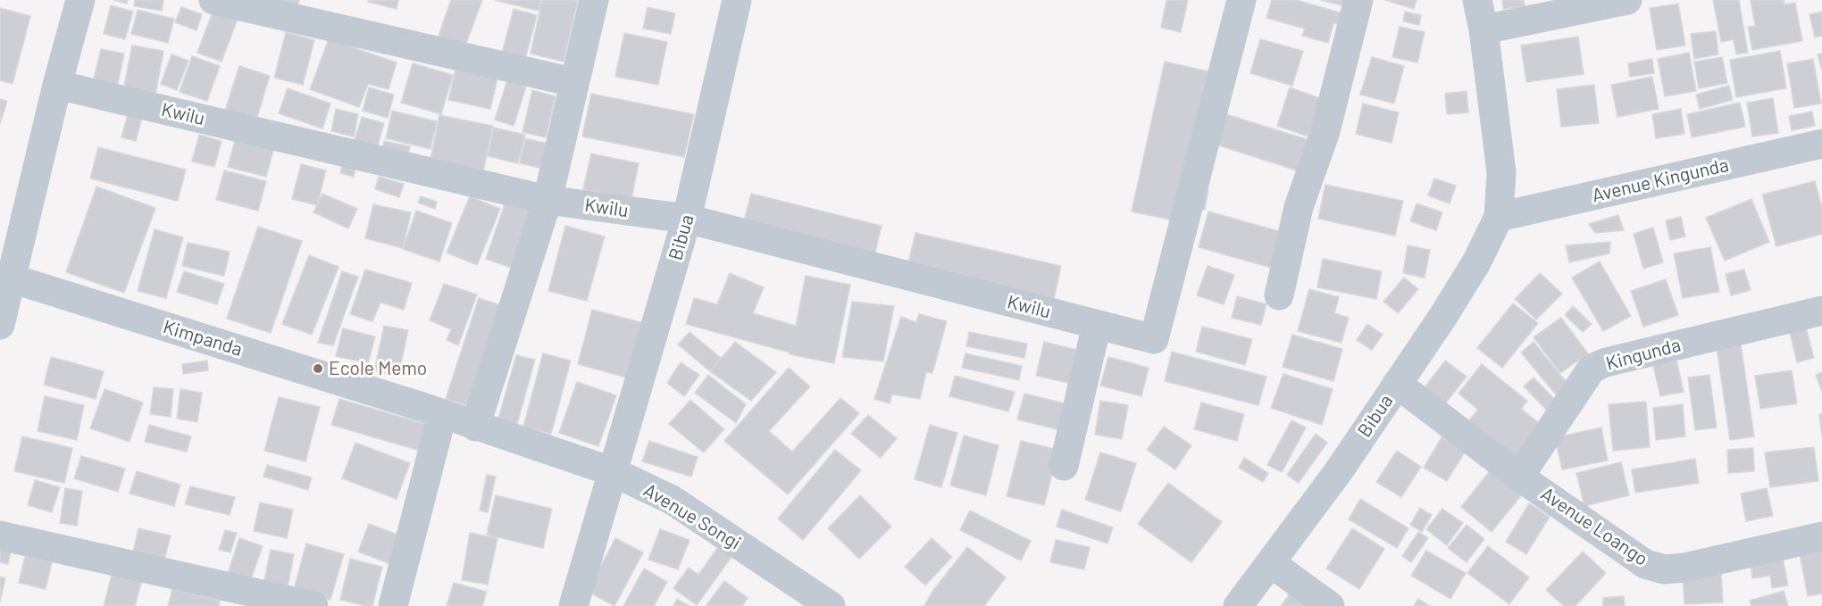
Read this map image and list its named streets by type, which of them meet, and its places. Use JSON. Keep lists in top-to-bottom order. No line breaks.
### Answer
{"streets":{"street":["Kwilu","Avenue Kingunda","Bibua","Kimpanda","Kingunda","Avenue Songi","Avenue Loango"]},"crossings":[["Kwilu","Bibua"],["Avenue Kingunda","Bibua"],["Bibua","Kimpanda"],["Bibua","Avenue Songi"],["Bibua","Avenue Loango"],["Kimpanda","Avenue Songi"],["Kingunda","Avenue Loango"]],"places":["Ecole Memo"]}
